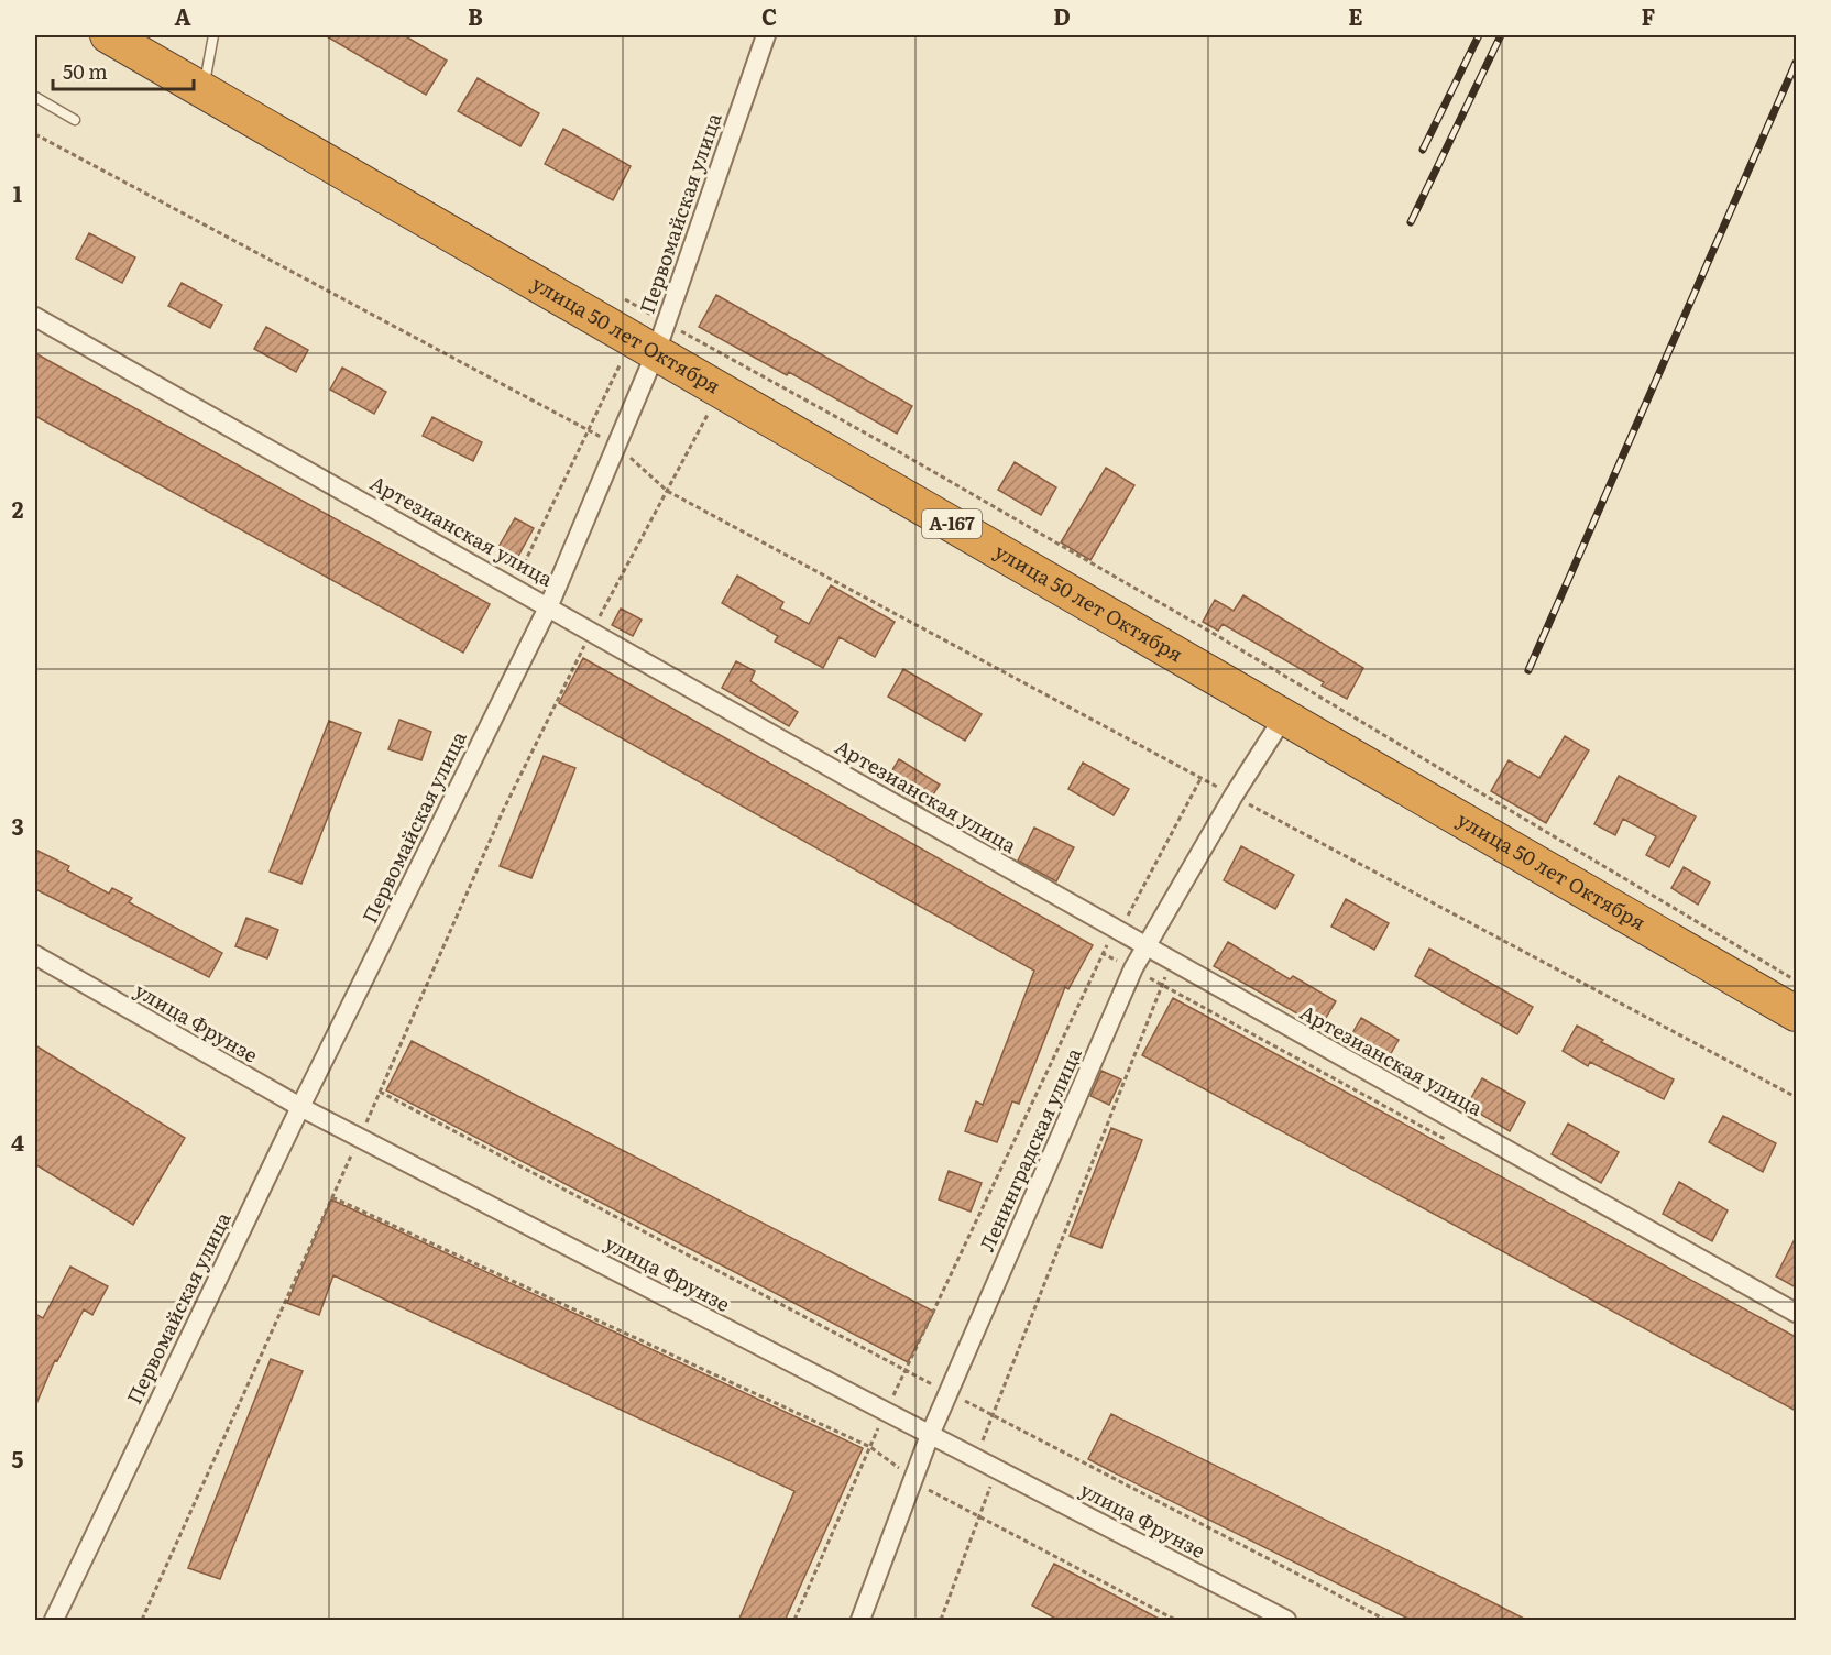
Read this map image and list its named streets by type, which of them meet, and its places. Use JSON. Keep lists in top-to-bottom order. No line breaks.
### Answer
{"streets":{"highway":["улица 50 лет Октября","А-167"],"street":["Первомайская улица","Артезианская улица","улица Фрунзе","Ленинградская улица"]},"crossings":[["Первомайская улица","улица 50 лет Октября"],["Первомайская улица","Артезианская улица"],["Первомайская улица","улица Фрунзе"],["улица 50 лет Октября","Ленинградская улица"],["Артезианская улица","Ленинградская улица"],["улица Фрунзе","Ленинградская улица"]],"scale_bar":"50 m","grid":{"columns":["A","B","C","D","E","F"],"rows":["1","2","3","4","5"]}}
